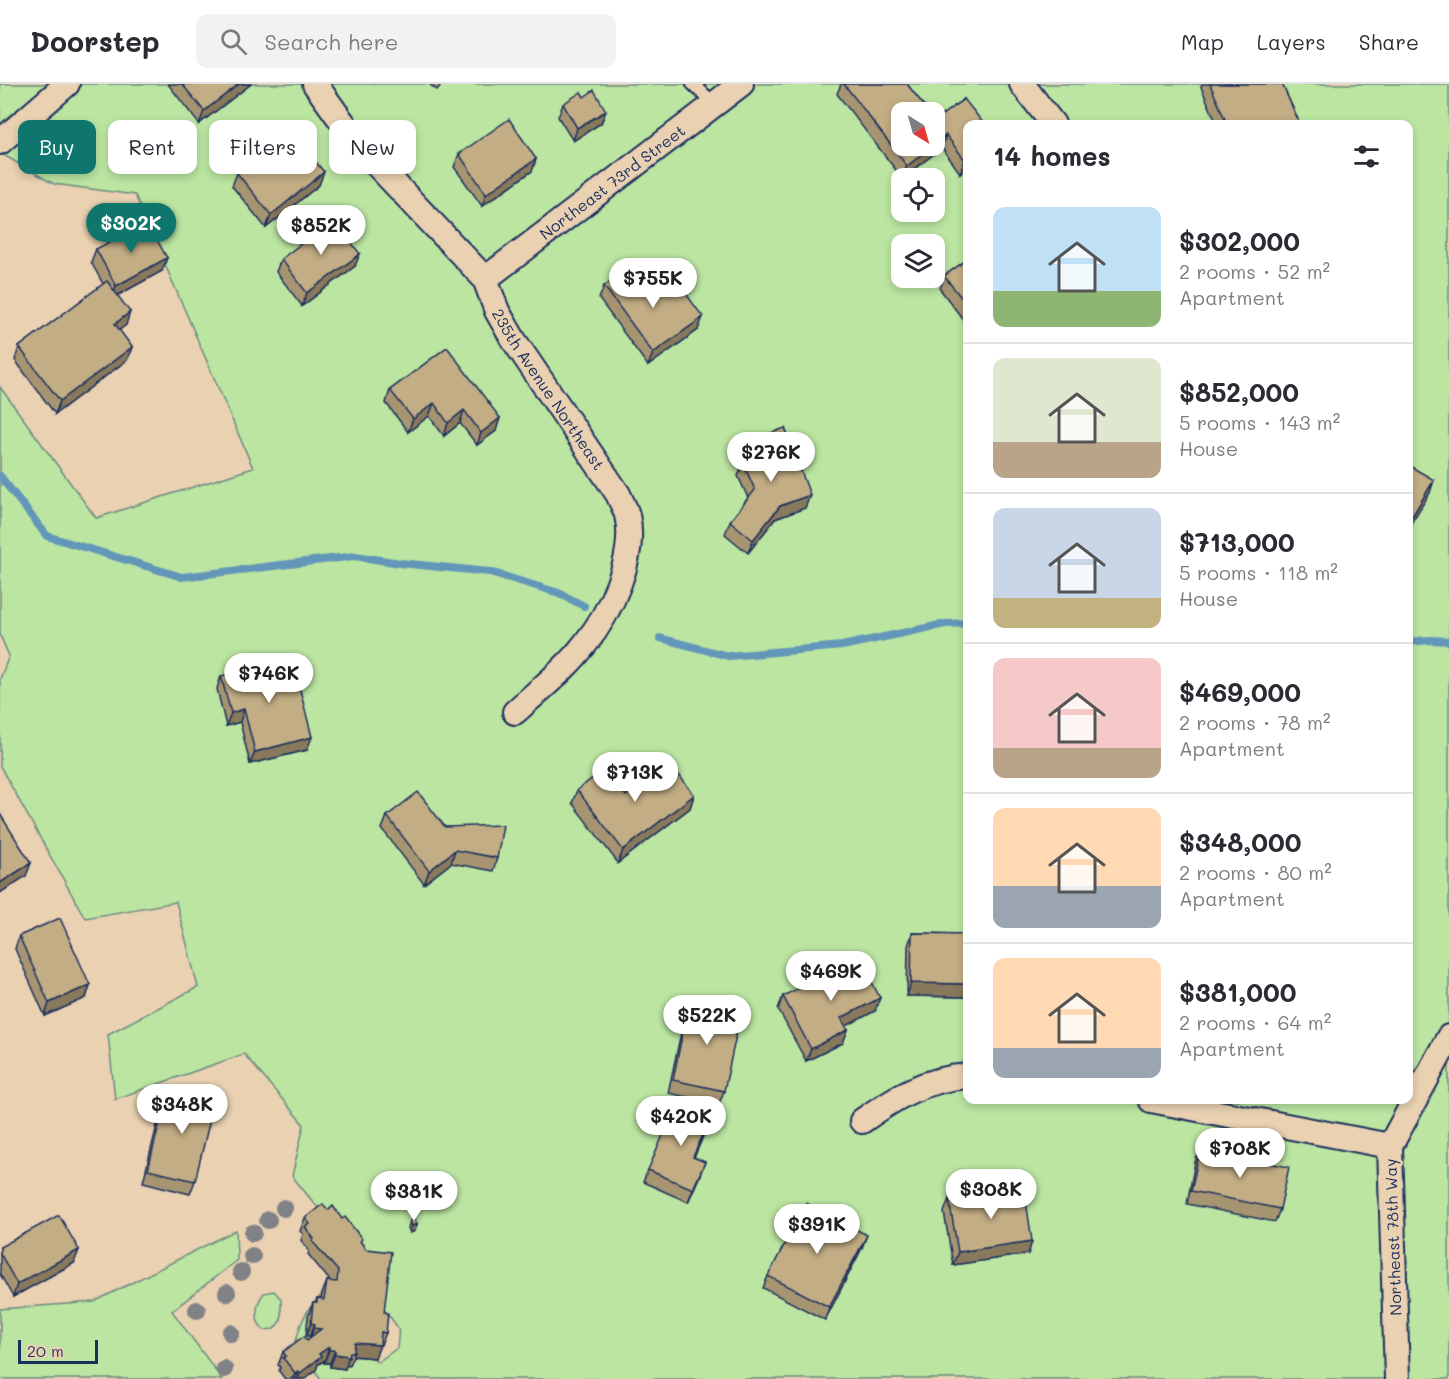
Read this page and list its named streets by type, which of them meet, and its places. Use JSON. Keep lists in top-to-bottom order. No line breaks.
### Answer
{"streets":{"street":["Northeast 73rd Street","235th Avenue Northeast","Northeast 78th Way"]},"crossings":[["Northeast 73rd Street","235th Avenue Northeast"]],"scale_bar":"20 m","north":"bottom right","page":{"header":"Doorstep","search":"Search here","nav":["Map","Layers","Share"],"chip":["Buy","Rent","Filters","New"],"heading":"14 homes","list":[{"name":"$302,000","note":"2 rooms · 52 m² · Apartment"},{"name":"$852,000","note":"5 rooms · 143 m² · House"},{"name":"$713,000","note":"5 rooms · 118 m² · House"},{"name":"$469,000","note":"2 rooms · 78 m² · Apartment"},{"name":"$348,000","note":"2 rooms · 80 m² · Apartment"},{"name":"$381,000","note":"2 rooms · 64 m² · Apartment"}],"price":["$302K","$852K","$755K","$276K","$746K","$713K","$469K","$522K","$348K","$420K","$708K","$308K","$381K","$391K"],"scale":"20 m"}}
